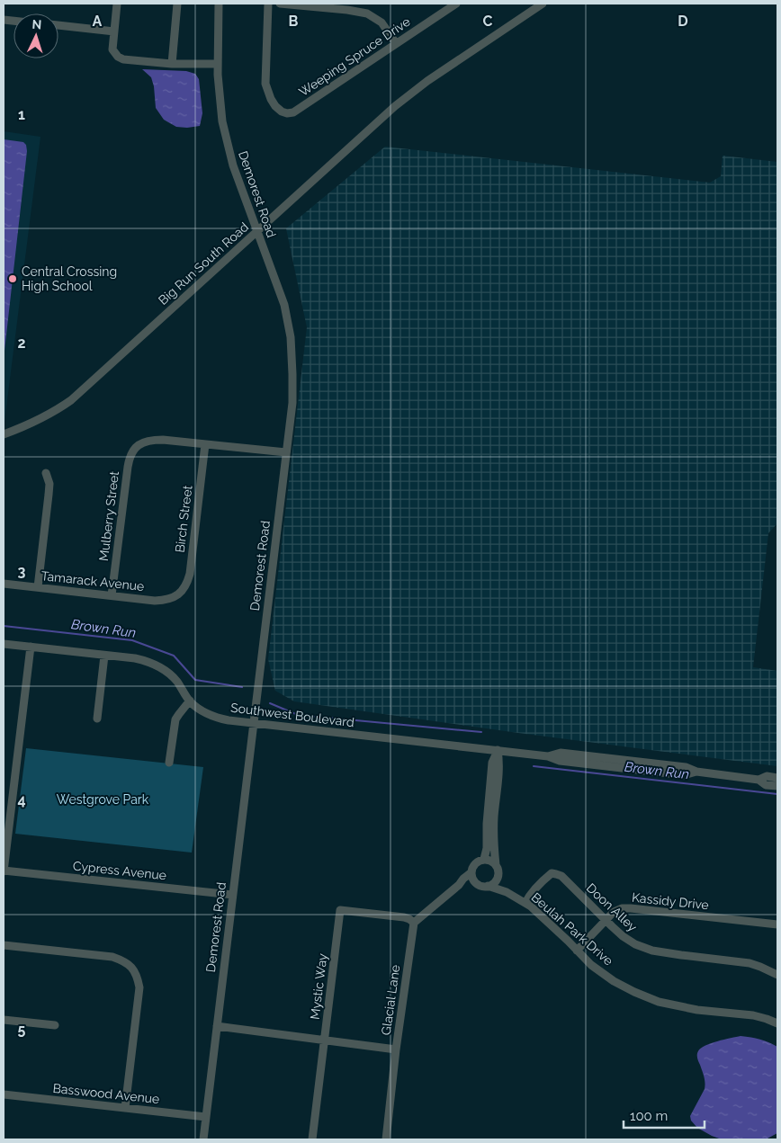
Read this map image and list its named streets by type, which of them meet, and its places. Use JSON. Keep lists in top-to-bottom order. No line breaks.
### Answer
{"streets":{"street":["Weeping Spruce Drive","Demorest Road","Big Run South Road","Mulberry Street","Birch Street","Tamarack Avenue","Southwest Boulevard","Cypress Avenue","Kassidy Drive","Doon Alley","Beulah Park Drive","Mystic Way","Glacial Lane","Basswood Avenue"]},"crossings":[["Demorest Road","Big Run South Road"],["Demorest Road","Southwest Boulevard"],["Demorest Road","Cypress Avenue"],["Demorest Road","Basswood Avenue"],["Mulberry Street","Birch Street"],["Mulberry Street","Tamarack Avenue"],["Birch Street","Tamarack Avenue"],["Kassidy Drive","Doon Alley"],["Kassidy Drive","Beulah Park Drive"],["Doon Alley","Beulah Park Drive"],["Mystic Way","Glacial Lane"]],"water":["Brown Run"],"parks":["Westgrove Park"],"places":["Central Crossing High School"],"scale_bar":"100 m","north":"top","grid":{"columns":["A","B","C","D"],"rows":["1","2","3","4","5"]}}
